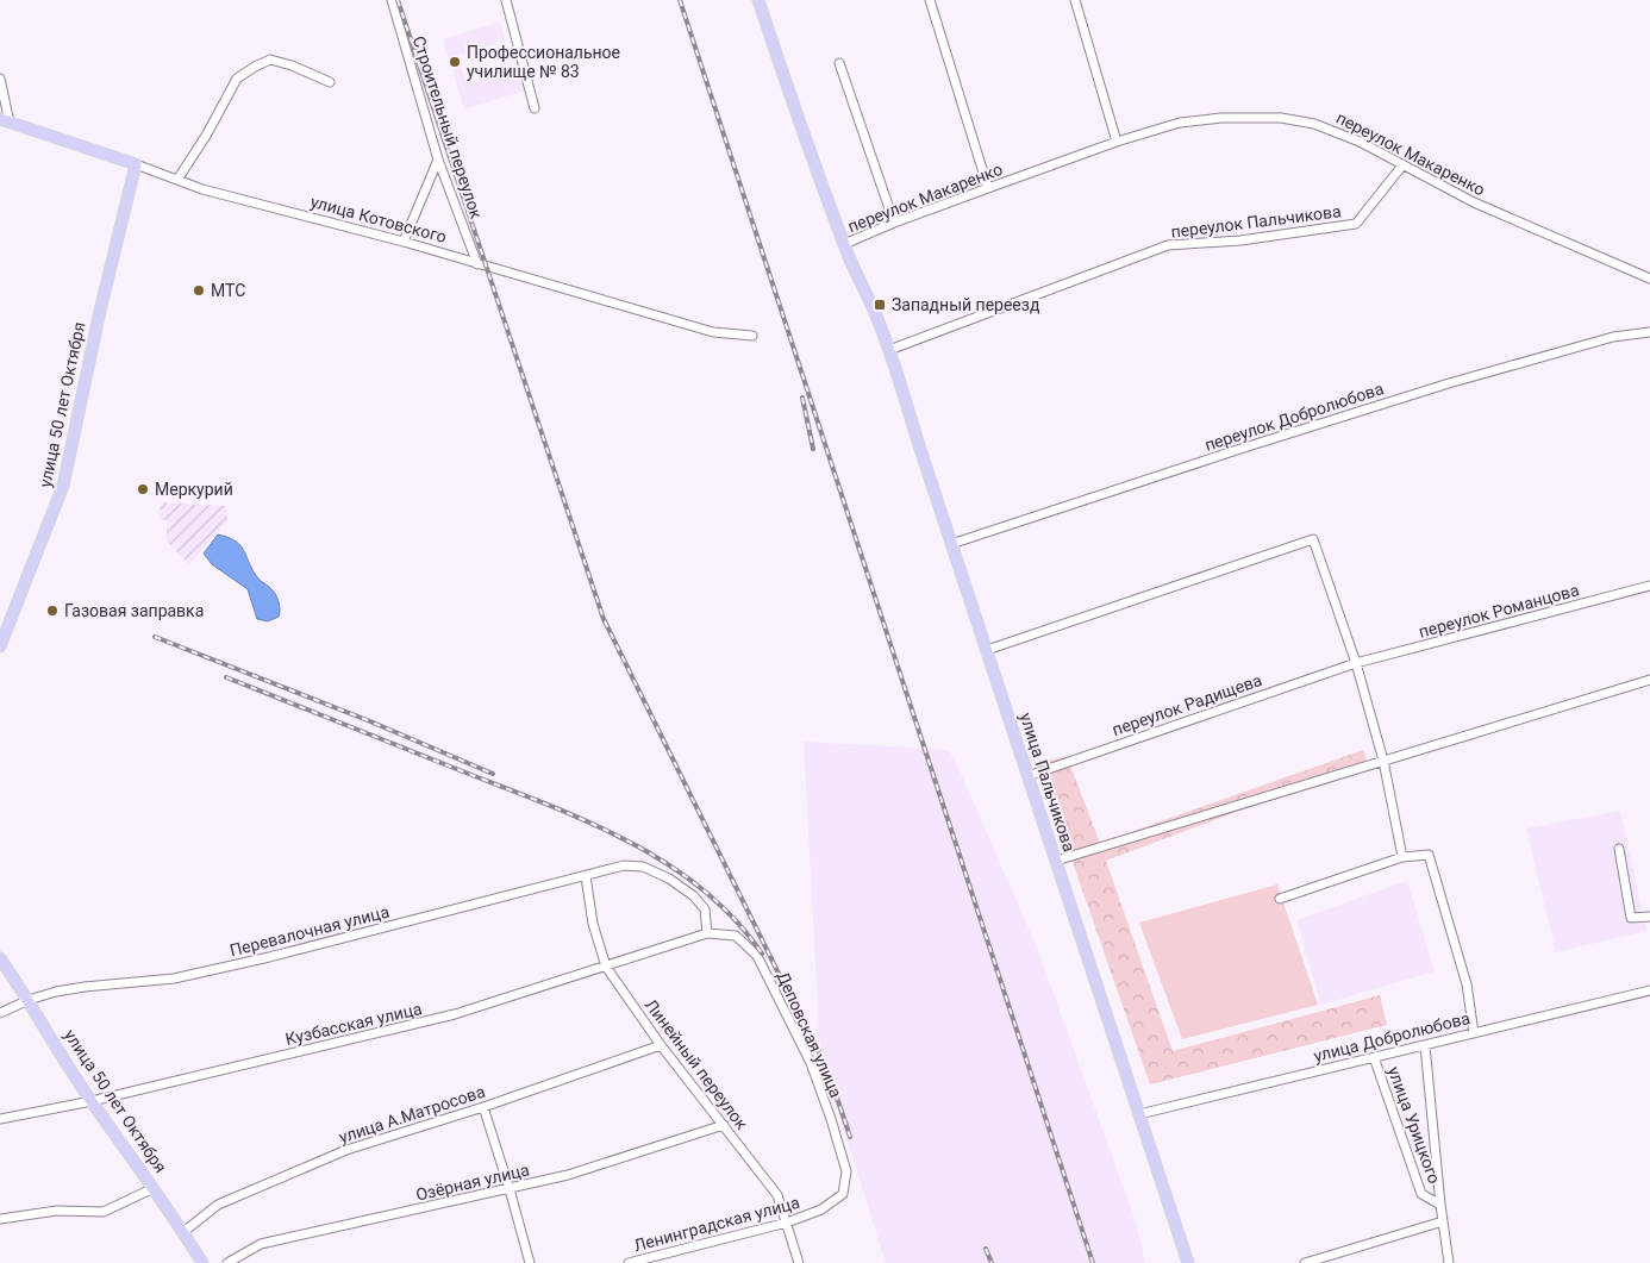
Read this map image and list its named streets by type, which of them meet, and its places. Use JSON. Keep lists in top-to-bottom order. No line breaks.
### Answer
{"streets":{"main road":["улица Котовского","улица 50 лет Октября","улица Пальчикова"],"street":["Строительный переулок","переулок Макаренко","переулок Пальчикова","переулок Добролюбова","переулок Романцова","переулок Радищева","Перевалочная улица","Кузбасская улица","Деповская улица","улица Добролюбова","Линейный переулок","улица А.Матросова","улица Урицкого","Озёрная улица","Ленинградская улица"]},"crossings":[["Строительный переулок","улица Котовского"],["переулок Макаренко","переулок Пальчикова"],["переулок Макаренко","улица Пальчикова"],["улица Котовского","улица 50 лет Октября"],["переулок Пальчикова","улица Пальчикова"],["улица 50 лет Октября","Перевалочная улица"],["улица 50 лет Октября","Кузбасская улица"],["улица 50 лет Октября","улица А.Матросова"],["переулок Добролюбова","улица Пальчикова"],["переулок Романцова","переулок Радищева"],["переулок Радищева","улица Пальчикова"],["улица Пальчикова","улица Добролюбова"],["Перевалочная улица","Кузбасская улица"],["Перевалочная улица","Деповская улица"],["Перевалочная улица","Линейный переулок"],["Кузбасская улица","Деповская улица"],["Кузбасская улица","Линейный переулок"],["Деповская улица","Ленинградская улица"],["улица Добролюбова","улица Урицкого"],["Линейный переулок","улица А.Матросова"],["Линейный переулок","Озёрная улица"],["Линейный переулок","Ленинградская улица"]],"places":{"other":["Профессиональное училище № 83","МТС","Меркурий","Газовая заправка"],"transit":["Западный переезд"]}}
